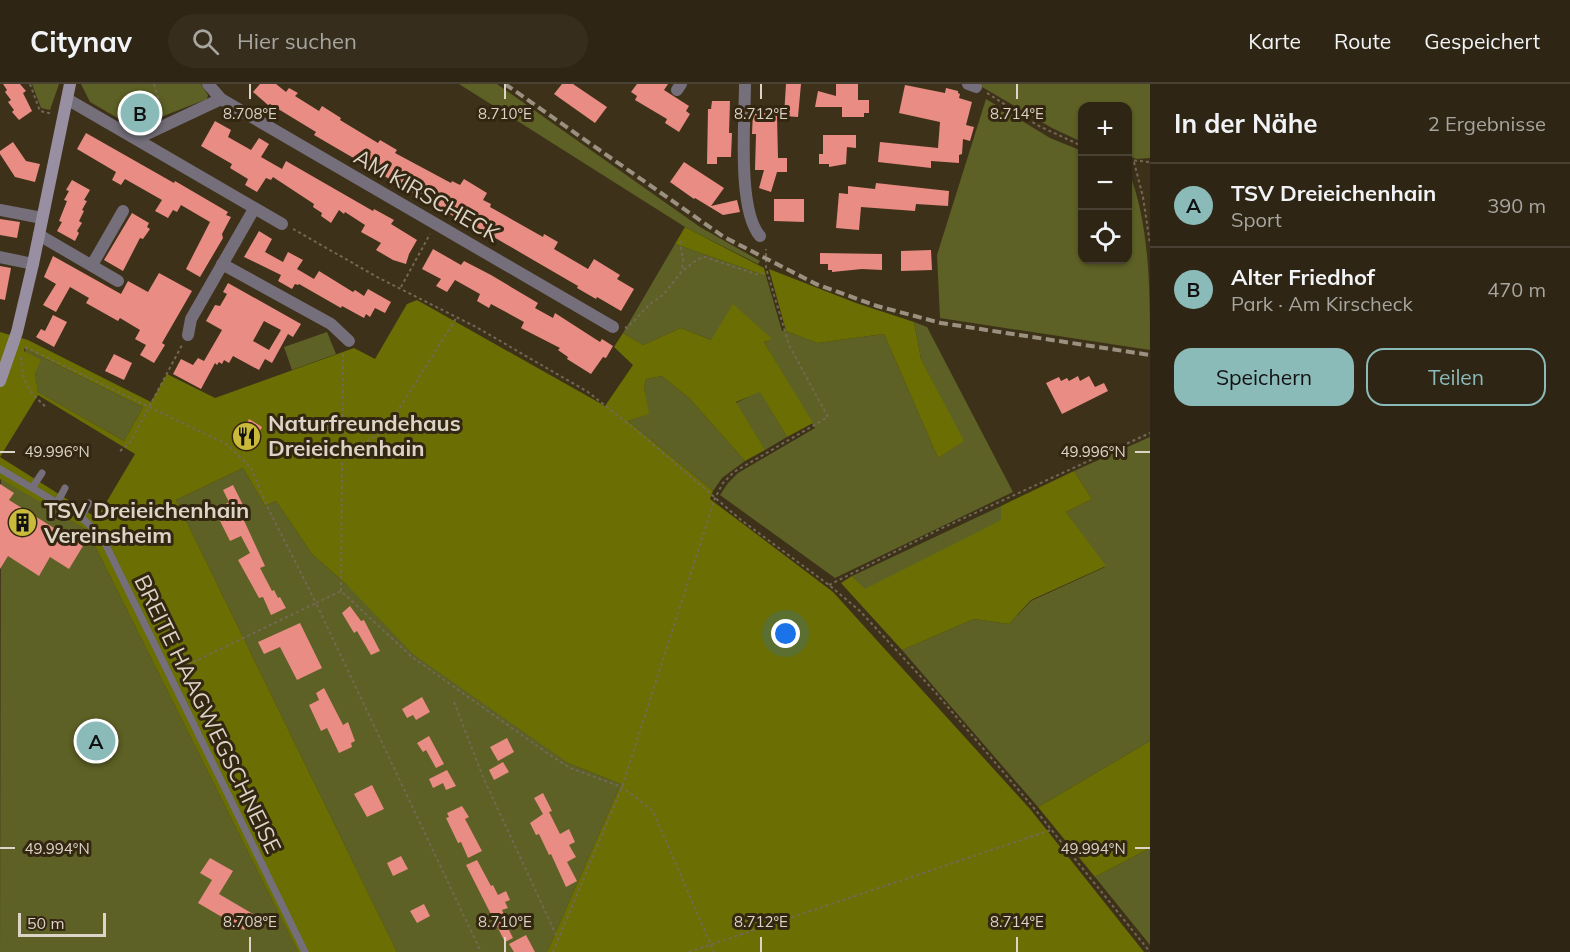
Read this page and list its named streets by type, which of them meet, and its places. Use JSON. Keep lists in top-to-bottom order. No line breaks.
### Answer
{"streets":{"street":["AM KIRSCHECK"],"lane":["BREITE HAAGWEGSCHNEISE"]},"places":{"restaurant":["Naturfreundehaus Dreieichenhain"],"building":["TSV Dreieichenhain Vereinsheim"]},"scale_bar":"50 m","page":{"header":"Citynav","search":"Hier suchen","nav":["Karte","Route","Gespeichert"],"heading":["In der Nähe","2 Ergebnisse"],"pins":["B","A"],"map_buttons":["+","−"],"list":[{"mark":"A","name":"TSV Dreieichenhain","note":"Sport","value":"390 m"},{"mark":"B","name":"Alter Friedhof","note":"Park · Am Kirscheck","value":"470 m"}],"buttons":["Speichern","Teilen"],"scale":"50 m"},"coordinates":["8.708°E","8.710°E","8.712°E","8.714°E","49.996°N","49.994°N"]}
